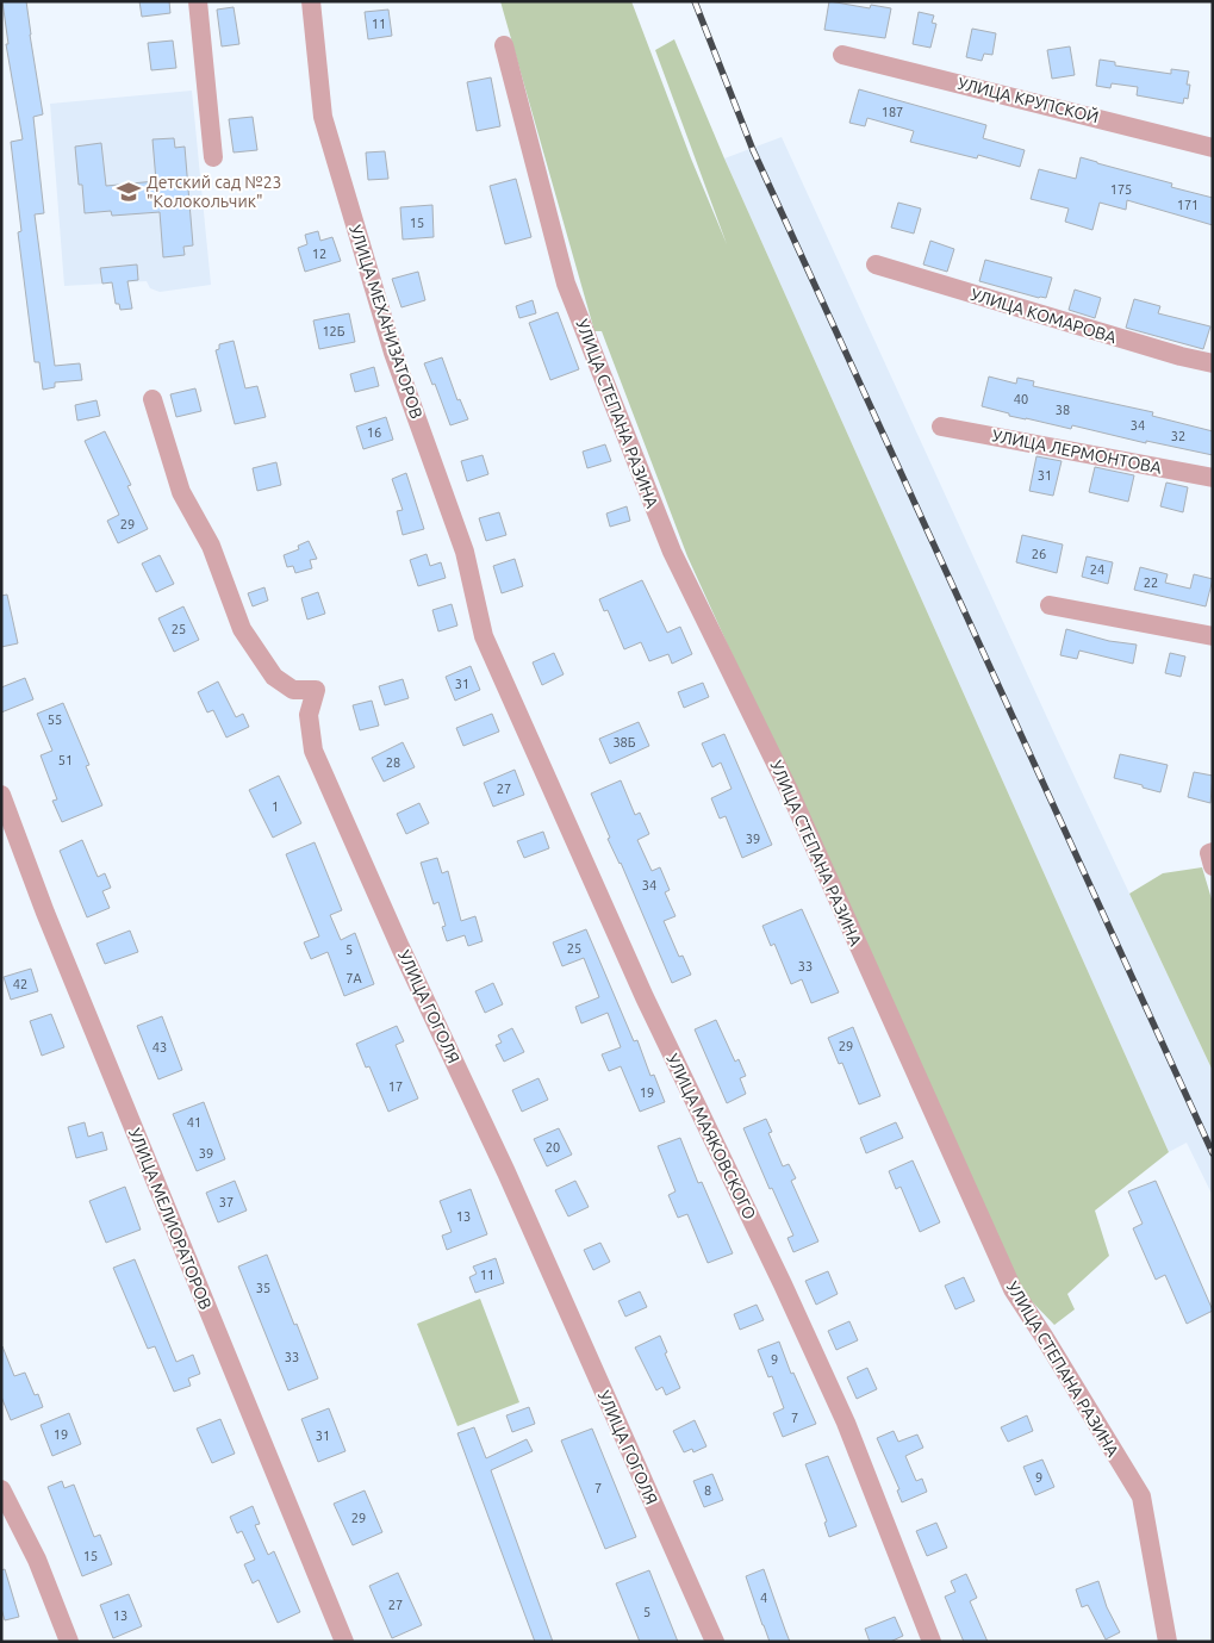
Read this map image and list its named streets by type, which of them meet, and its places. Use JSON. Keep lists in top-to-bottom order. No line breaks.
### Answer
{"streets":{"street":["УЛИЦА КРУПСКОЙ","УЛИЦА КОМАРОВА","УЛИЦА МЕХАНИЗАТОРОВ","УЛИЦА СТЕПАНА РАЗИНА","УЛИЦА ЛЕРМОНТОВА","УЛИЦА ГОГОЛЯ","УЛИЦА МАЯКОВСКОГО","УЛИЦА МЕЛИОРАТОРОВ"]},"crossings":[["УЛИЦА МЕХАНИЗАТОРОВ","УЛИЦА МАЯКОВСКОГО"]],"places":{"school or university":["Детский сад №23 \"Колокольчик\""]},"house_numbers":["11","187","175","171","15","12","12Б","40","38","34","16","32","31","29","26","24","22","25","31","55","38Б","51","28","27","1","39","34","25","5","33","7А","42","29","43","17","19","41","20","39","37","13","11","35","33","9","7","19","31","9","7","8","29","15","4","27","5","13"]}
